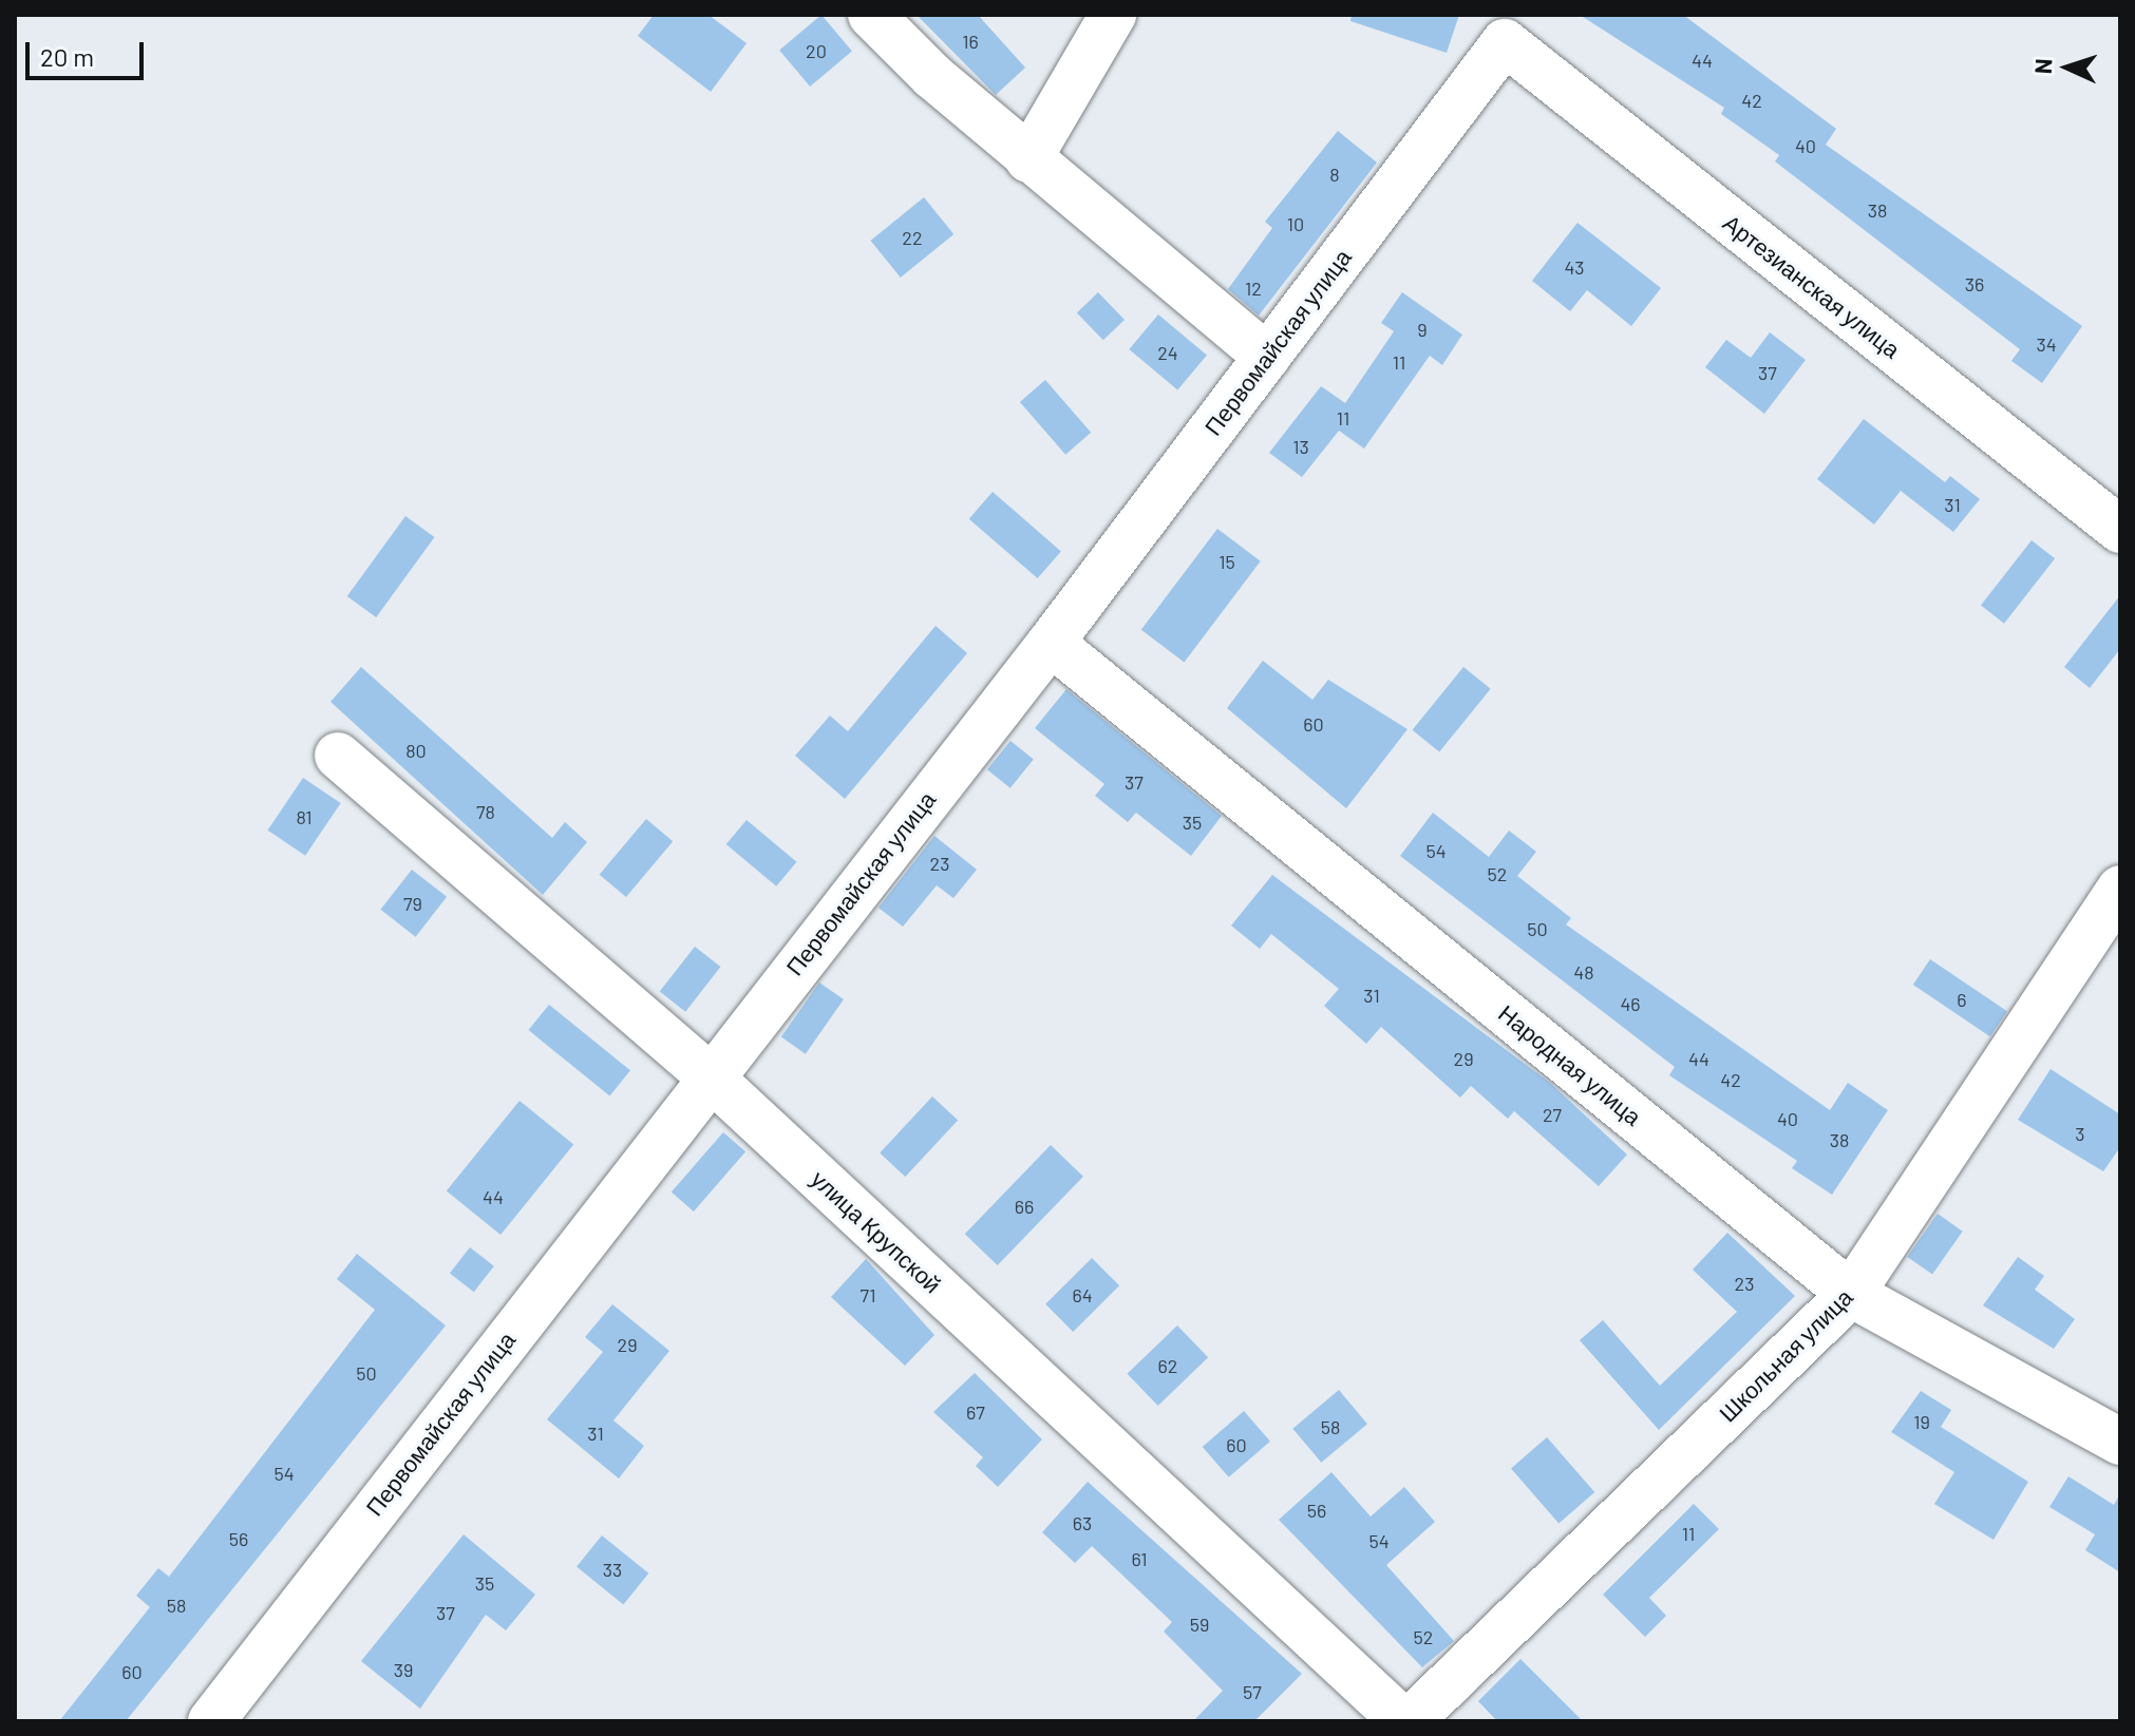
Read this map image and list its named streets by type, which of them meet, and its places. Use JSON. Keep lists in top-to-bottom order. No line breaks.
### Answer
{"streets":{"street":["Артезианская улица","Первомайская улица","Народная улица","улица Крупской","Школьная улица"]},"crossings":[["Артезианская улица","Первомайская улица"],["Первомайская улица","Народная улица"],["Первомайская улица","улица Крупской"],["Народная улица","Школьная улица"]],"house_numbers":["16","20","44","42","40","8","38","10","22","43","36","12","9","34","24","11","37","11","13","31","15","60","80","37","78","81","35","54","23","52","79","50","48","31","6","46","29","44","42","27","40","3","38","44","66","23","71","64","29","62","50","67","19","58","31","60","54","56","63","11","56","54","61","33","35","58","37","59","52","39","60","57"],"scale_bar":"20 m","north":"left"}
